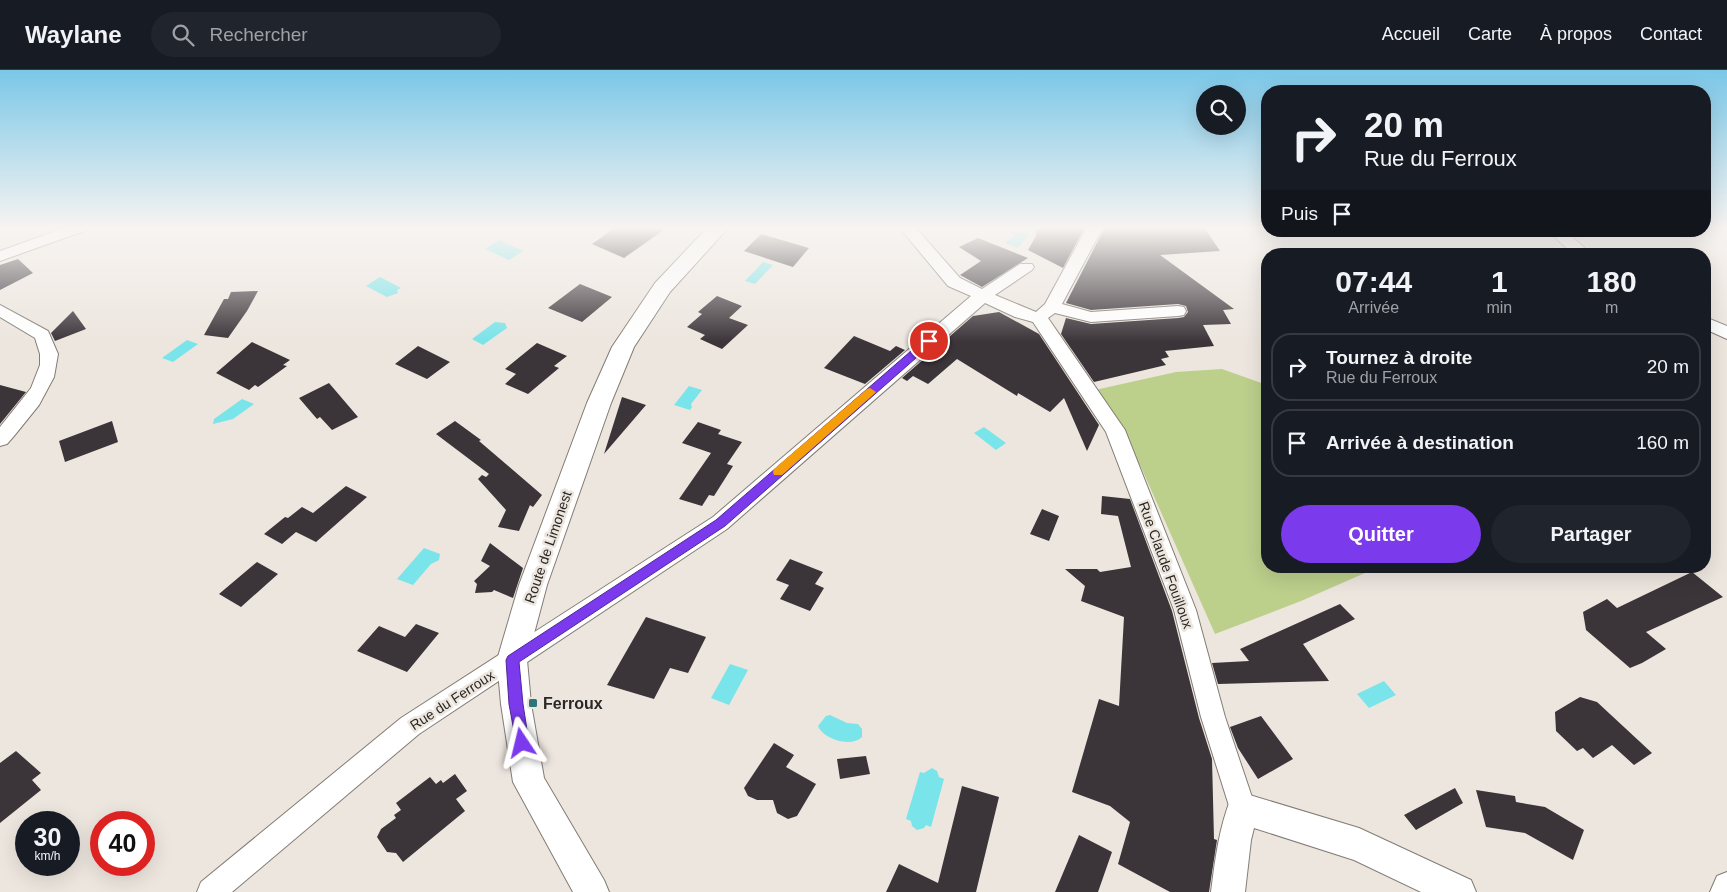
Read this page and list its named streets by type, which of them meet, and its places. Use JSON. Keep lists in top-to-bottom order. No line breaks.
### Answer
{"streets":{"street":["Route de Limonest","Rue Claude Fouilloux","Rue du Ferroux"]},"crossings":[["Route de Limonest","Rue du Ferroux"]],"places":{"transit":["Ferroux"]},"page":{"header":"Waylane","search":"Rechercher","nav":["Accueil","Carte","À propos","Contact"],"turn":["20 m","Rue du Ferroux"],"then":"Puis","eta":["07:44","Arrivée","1","min","180","m"],"list":[{"name":"Tournez à droite","note":"Rue du Ferroux","value":"20 m"},{"name":"Arrivée à destination","value":"160 m"}],"buttons":["Quitter","Partager"],"speed":"30 km/h","limit":"40"}}
